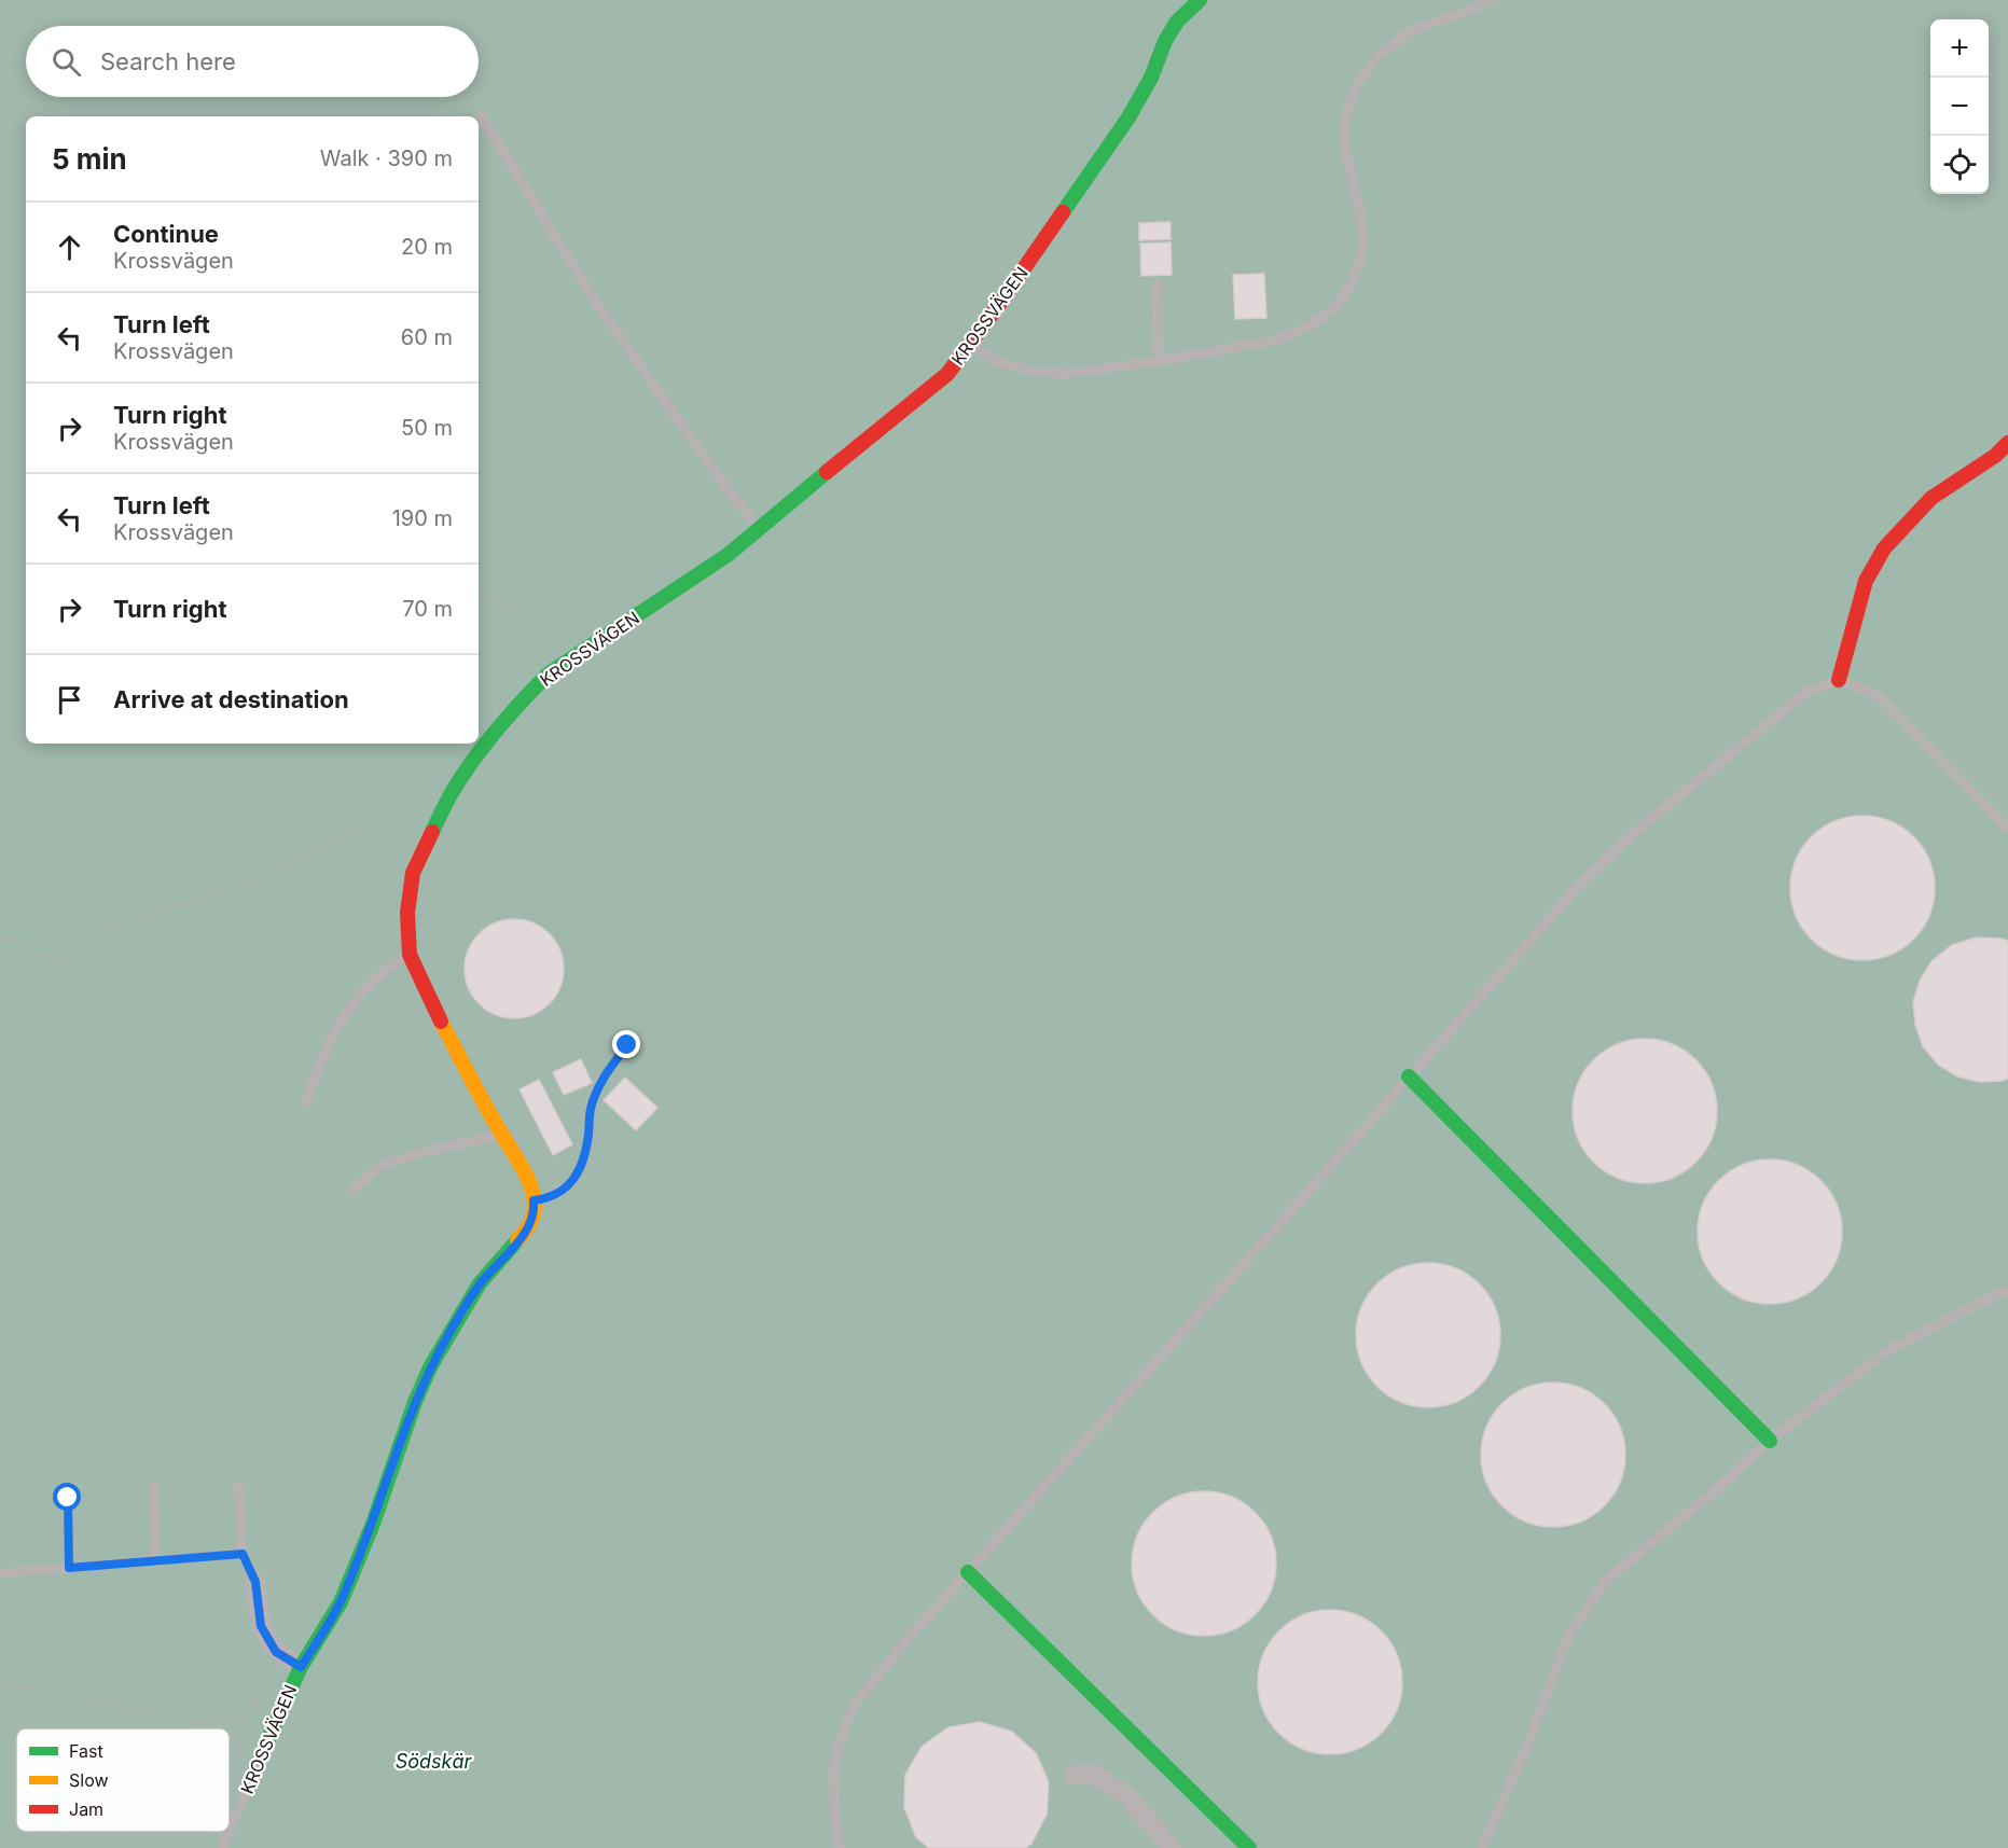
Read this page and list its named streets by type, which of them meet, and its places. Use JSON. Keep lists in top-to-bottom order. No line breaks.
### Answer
{"streets":{"street":["KROSSVÄGEN"]},"water":["Södskär"],"legend":["Fast","Slow","Jam"],"page":{"map_buttons":["+","−"],"search":"Search here","heading":["5 min","Walk · 390 m"],"list":[["Continue","Krossvägen","20 m"],["Turn left","Krossvägen","60 m"],["Turn right","Krossvägen","50 m"],["Turn left","Krossvägen","190 m"],["Turn right","70 m"],"Arrive at destination"]}}
